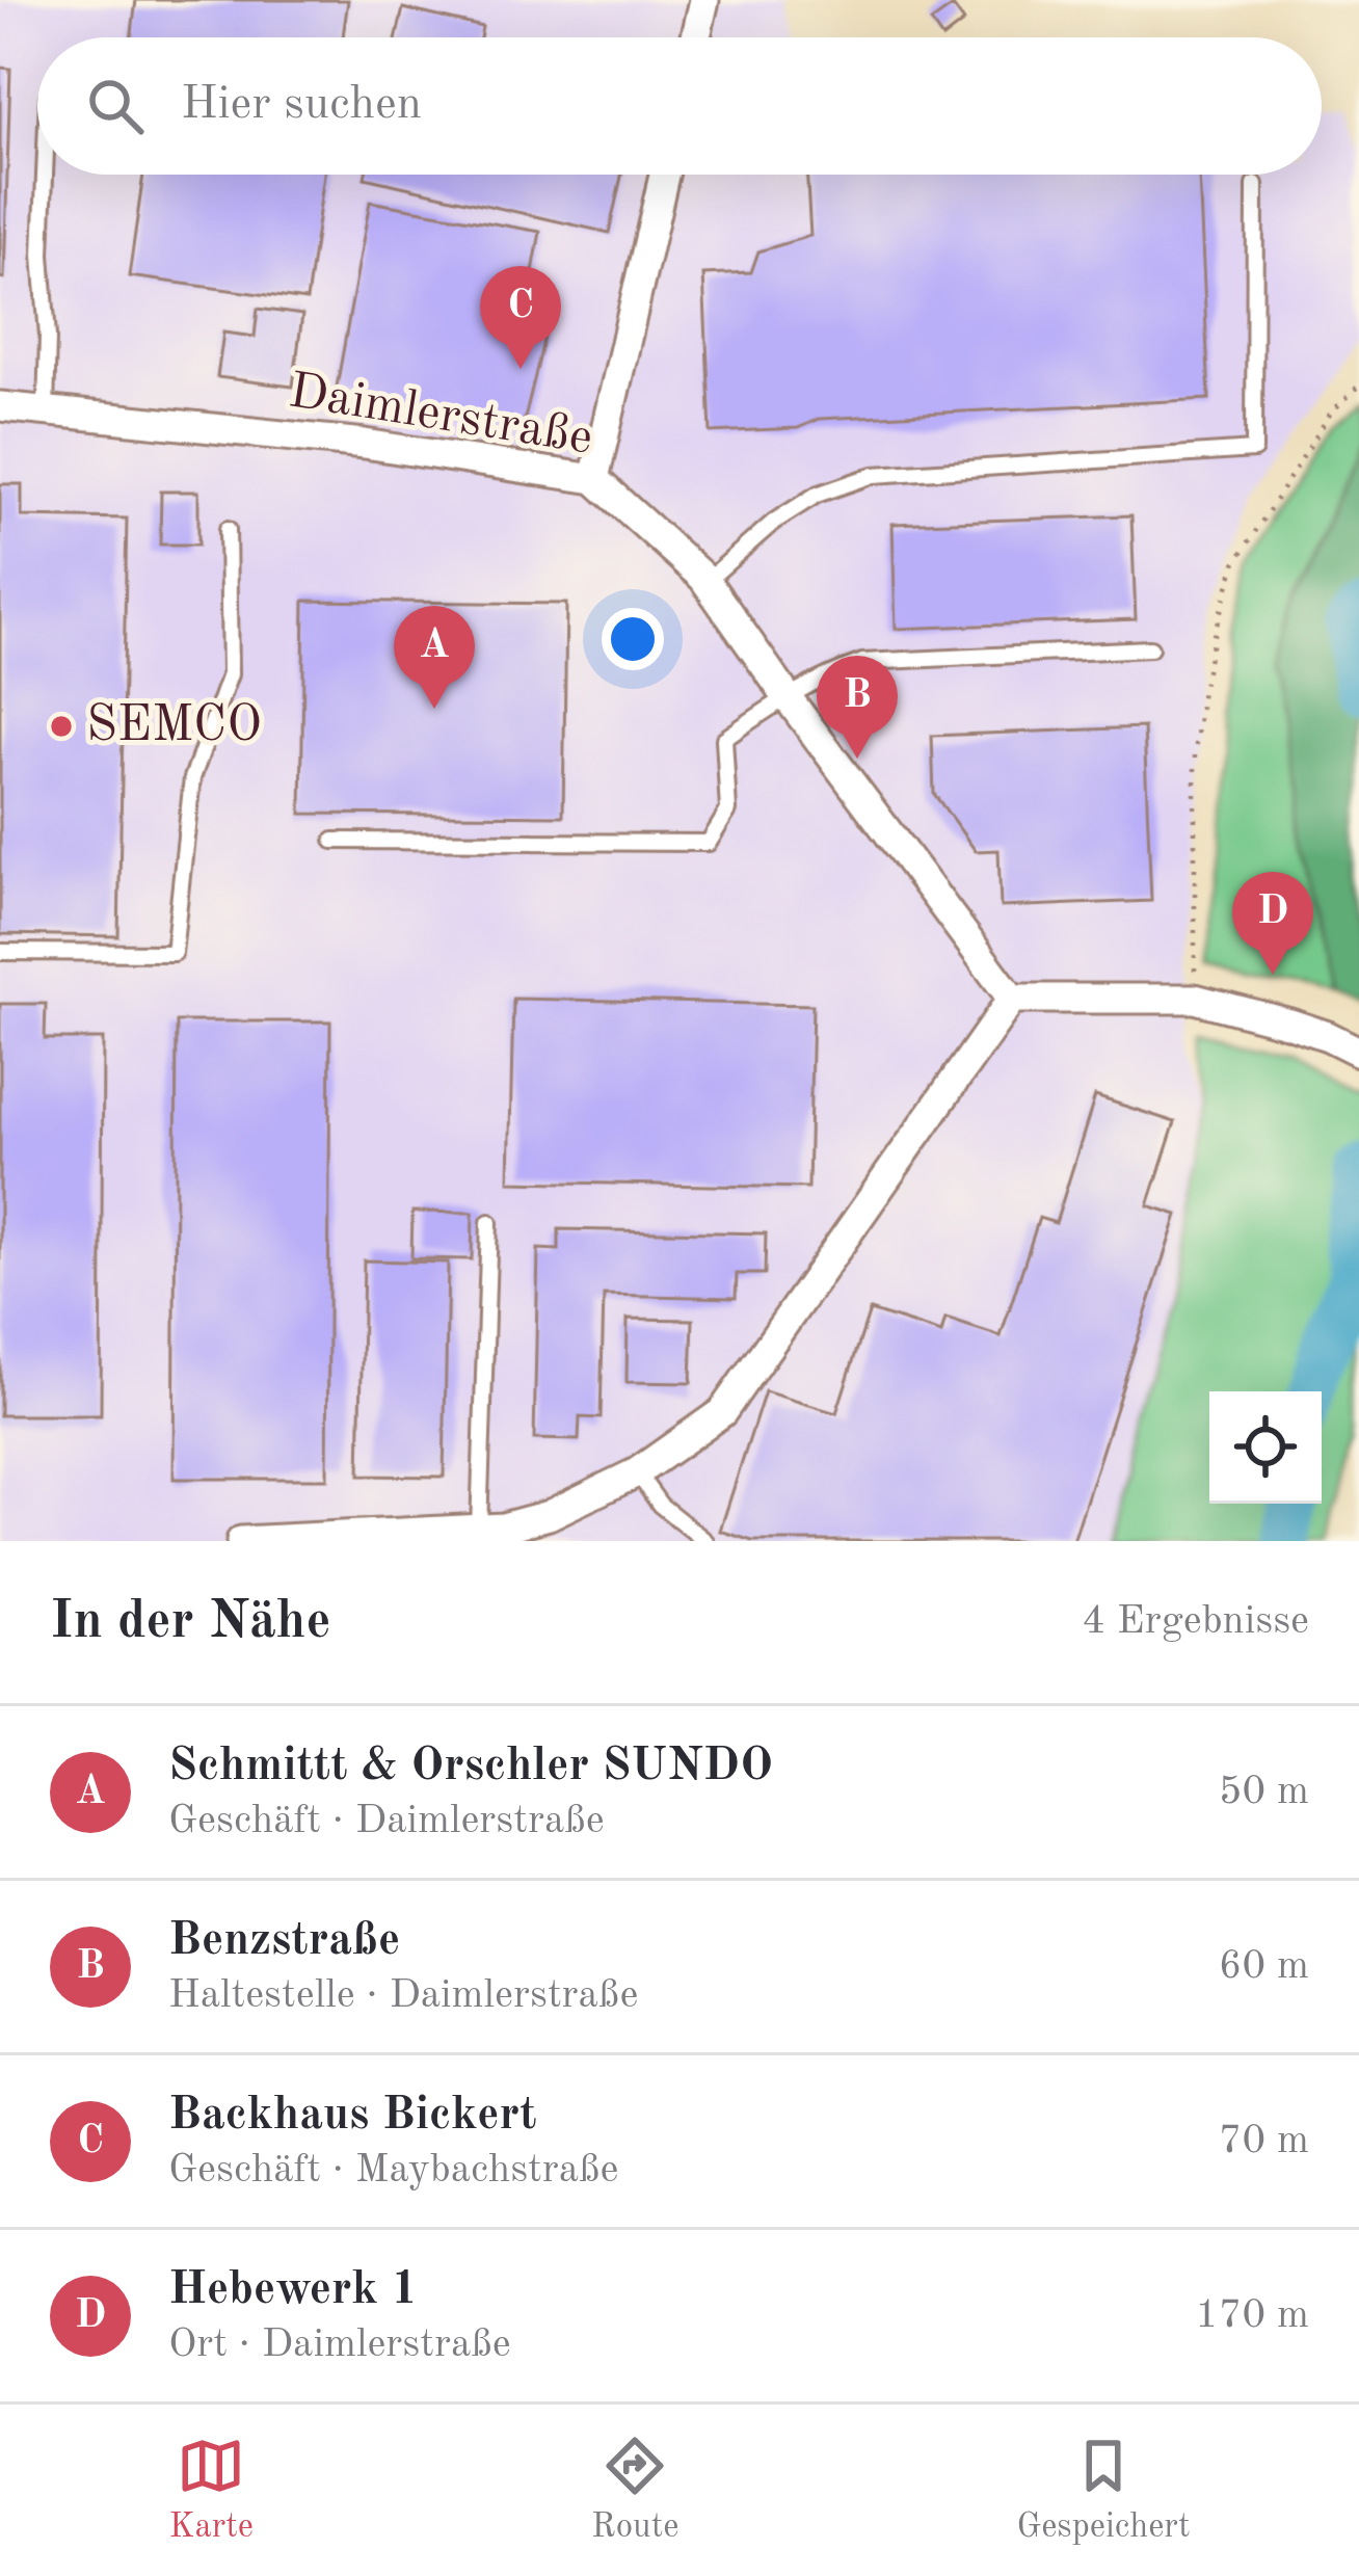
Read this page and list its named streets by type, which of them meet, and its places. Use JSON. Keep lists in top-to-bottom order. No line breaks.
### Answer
{"streets":{"street":["Daimlerstraße"]},"places":["SEMCO"],"page":{"search":"Hier suchen","pins":["C","A","B","D"],"heading":["In der Nähe","4 Ergebnisse"],"list":[{"mark":"A","name":"Schmittt & Orschler SUNDO","note":"Geschäft · Daimlerstraße","value":"50 m"},{"mark":"B","name":"Benzstraße","note":"Haltestelle · Daimlerstraße","value":"60 m"},{"mark":"C","name":"Backhaus Bickert","note":"Geschäft · Maybachstraße","value":"70 m"},{"mark":"D","name":"Hebewerk 1","note":"Ort · Daimlerstraße","value":"170 m"}],"nav":["Karte","Route","Gespeichert"]}}
